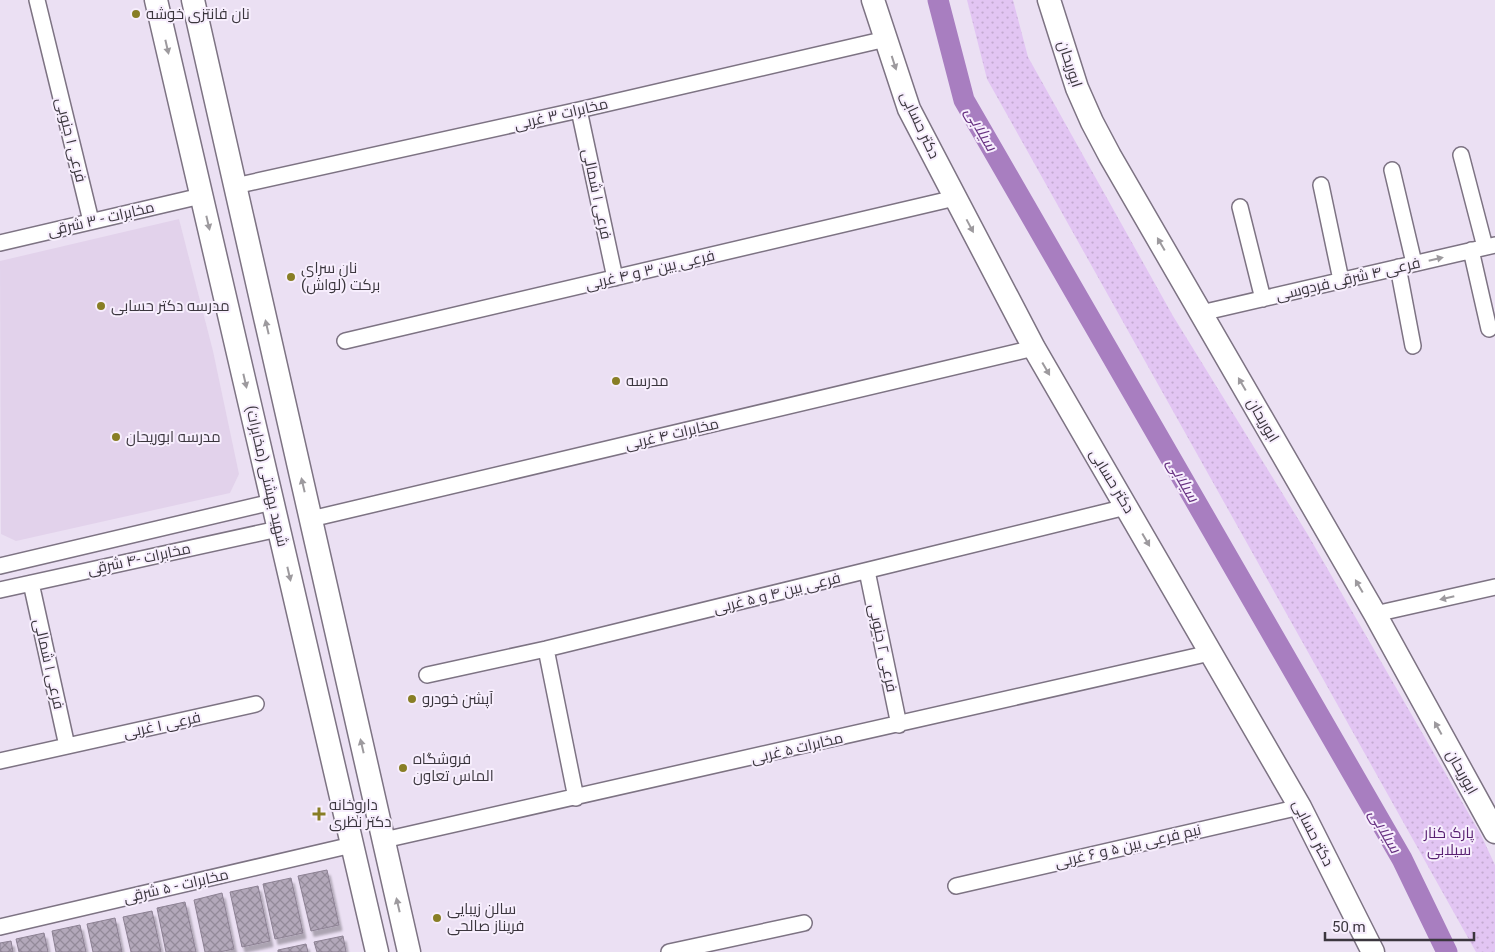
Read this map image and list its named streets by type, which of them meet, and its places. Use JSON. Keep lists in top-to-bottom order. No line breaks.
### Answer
{"streets":{"main road":["ابوریحان","دکتر حسابی","شهید بهشتی (مخابرات)"],"street":["مخابرات ۳ غربی","فرعی ۱ جنوبی","فرعی ۱ شمالی","مخابرات - ۳ شرقی","فرعی بین ۳ و ۴ غربی","فرعی ۴ شرقی فردوسی","مخابرات ۴ غربی","مخابرات -۴ شرقی","فرعی بین ۴ و ۵ غربی","فرعی ۲ جنوبی","فرعی ۱ غربی","مخابرات ۵ غربی","نیم فرعی بین ۵ و ۶ غربی","مخابرات - ۵ شرقی"]},"crossings":[["ابوریحان","فرعی ۴ شرقی فردوسی"],["مخابرات ۳ غربی","دکتر حسابی"],["مخابرات ۳ غربی","فرعی ۱ شمالی"],["دکتر حسابی","فرعی بین ۳ و ۴ غربی"],["دکتر حسابی","مخابرات ۴ غربی"],["دکتر حسابی","فرعی بین ۴ و ۵ غربی"],["دکتر حسابی","مخابرات ۵ غربی"],["دکتر حسابی","نیم فرعی بین ۵ و ۶ غربی"],["فرعی ۱ جنوبی","مخابرات - ۳ شرقی"],["فرعی ۱ شمالی","فرعی بین ۳ و ۴ غربی"],["فرعی ۱ شمالی","مخابرات -۴ شرقی"],["فرعی ۱ شمالی","فرعی ۱ غربی"],["مخابرات - ۳ شرقی","شهید بهشتی (مخابرات)"],["شهید بهشتی (مخابرات)","مخابرات -۴ شرقی"],["شهید بهشتی (مخابرات)","مخابرات - ۵ شرقی"],["فرعی بین ۴ و ۵ غربی","فرعی ۲ جنوبی"],["فرعی ۲ جنوبی","مخابرات ۵ غربی"]],"one_way":["ابوریحان","دکتر حسابی"],"water":["سیلابی"],"parks":["پارک کنار سیلابی"],"places":{"other":["نان فانتزی خوشه","نان سرای برکت (لواش)","مدرسه دکتر حسابی","مدرسه","مدرسه ابوریحان","آپشن خودرو","فروشگاه الماس تعاون","سالن زیبایی فریناز صالحی"],"health":["داروخانه دکتر نظری"]},"scale_bar":"50 m"}
